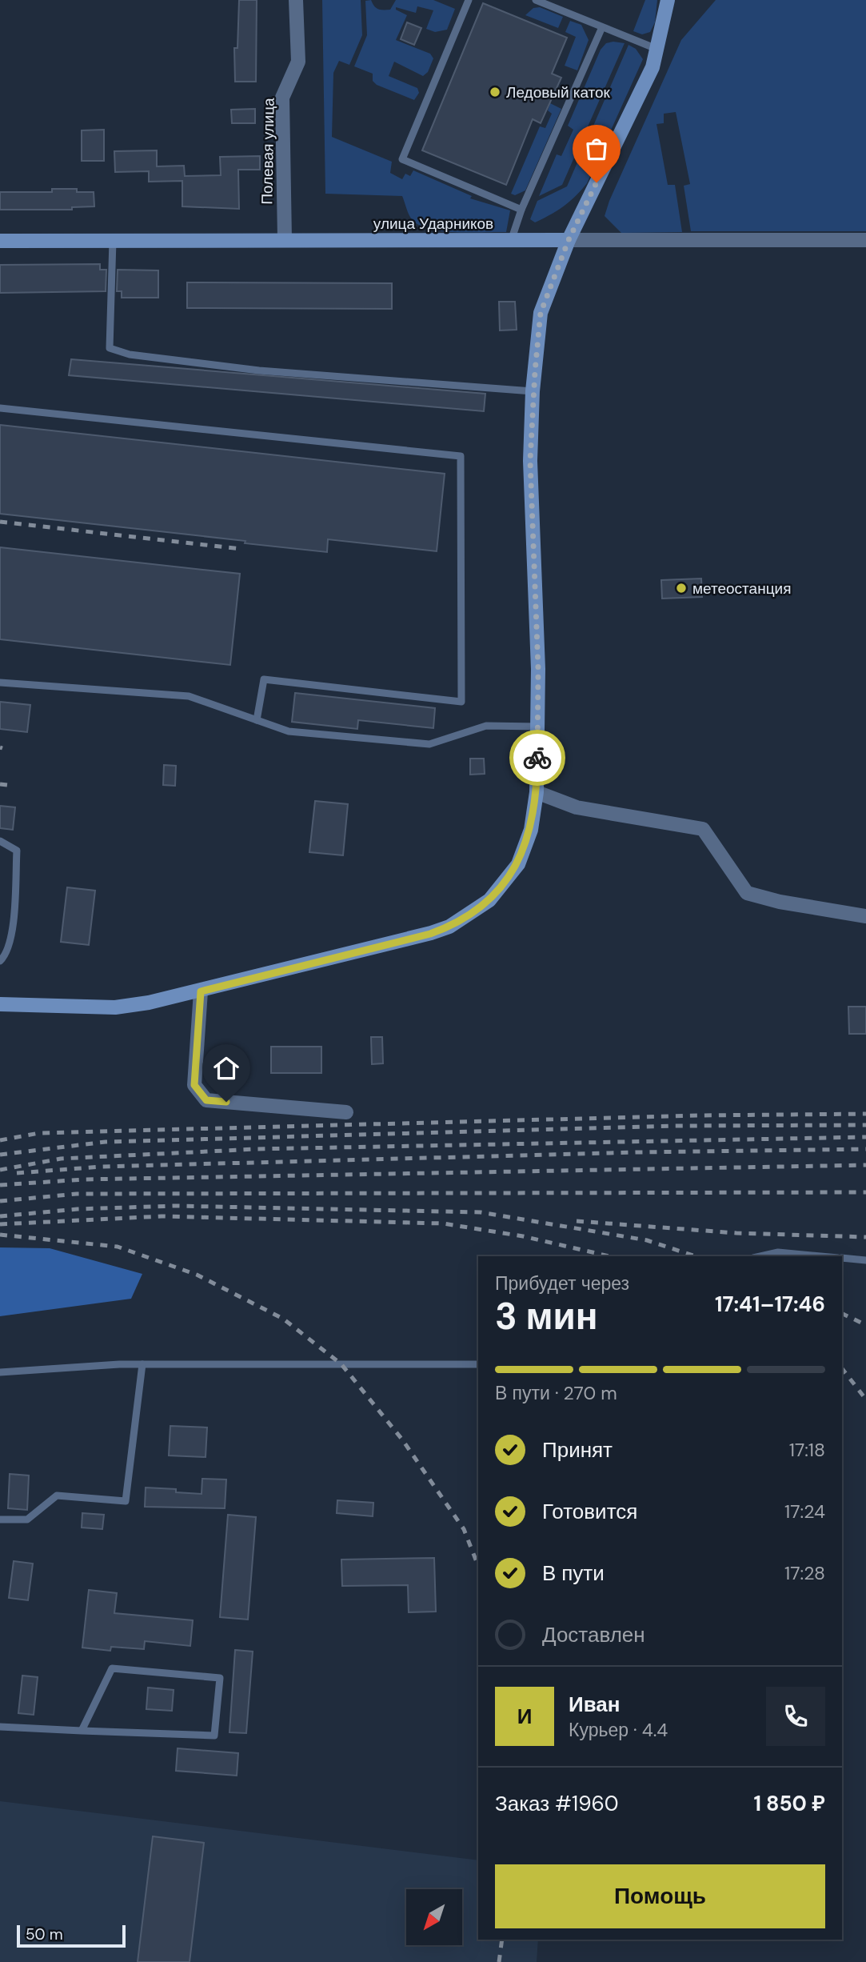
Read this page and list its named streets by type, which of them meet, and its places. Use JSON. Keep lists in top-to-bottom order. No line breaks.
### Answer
{"streets":{"main road":["улица Ударников"],"street":["Полевая улица"]},"crossings":[["Полевая улица","улица Ударников"]],"places":["Ледовый каток","метеостанция"],"scale_bar":"50 m","north":"bottom left","page":{"heading":["3 мин","Прибудет через","17:41–17:46"],"panel":["Иван","Курьер · 4.4","Заказ #1960","1 850 ₽"],"bar":"В пути · 270 m","list":[["Принят","17:18"],["Готовится","17:24"],["В пути","17:28"],"Доставлен"],"round":"И","buttons":"Помощь","scale":"50 m"}}
